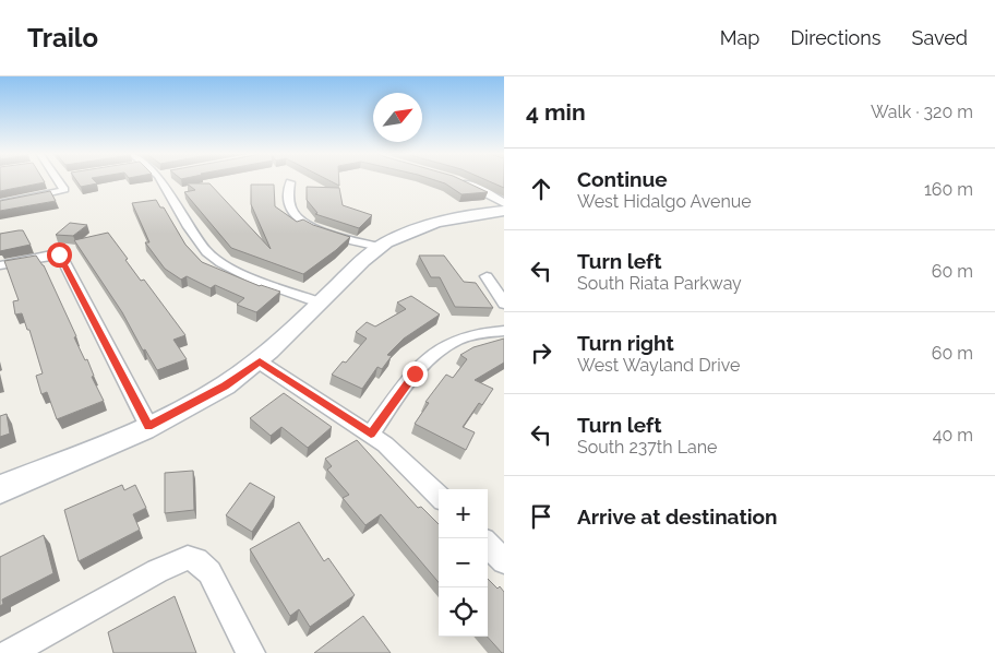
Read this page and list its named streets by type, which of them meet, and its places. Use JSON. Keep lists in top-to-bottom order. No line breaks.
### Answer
{"north":"top right","page":{"header":"Trailo","nav":["Map","Directions","Saved"],"heading":["4 min","Walk · 320 m"],"list":[["Continue","West Hidalgo Avenue","160 m"],["Turn left","South Riata Parkway","60 m"],["Turn right","West Wayland Drive","60 m"],["Turn left","South 237th Lane","40 m"],"Arrive at destination"],"map_buttons":["+","−"]}}
